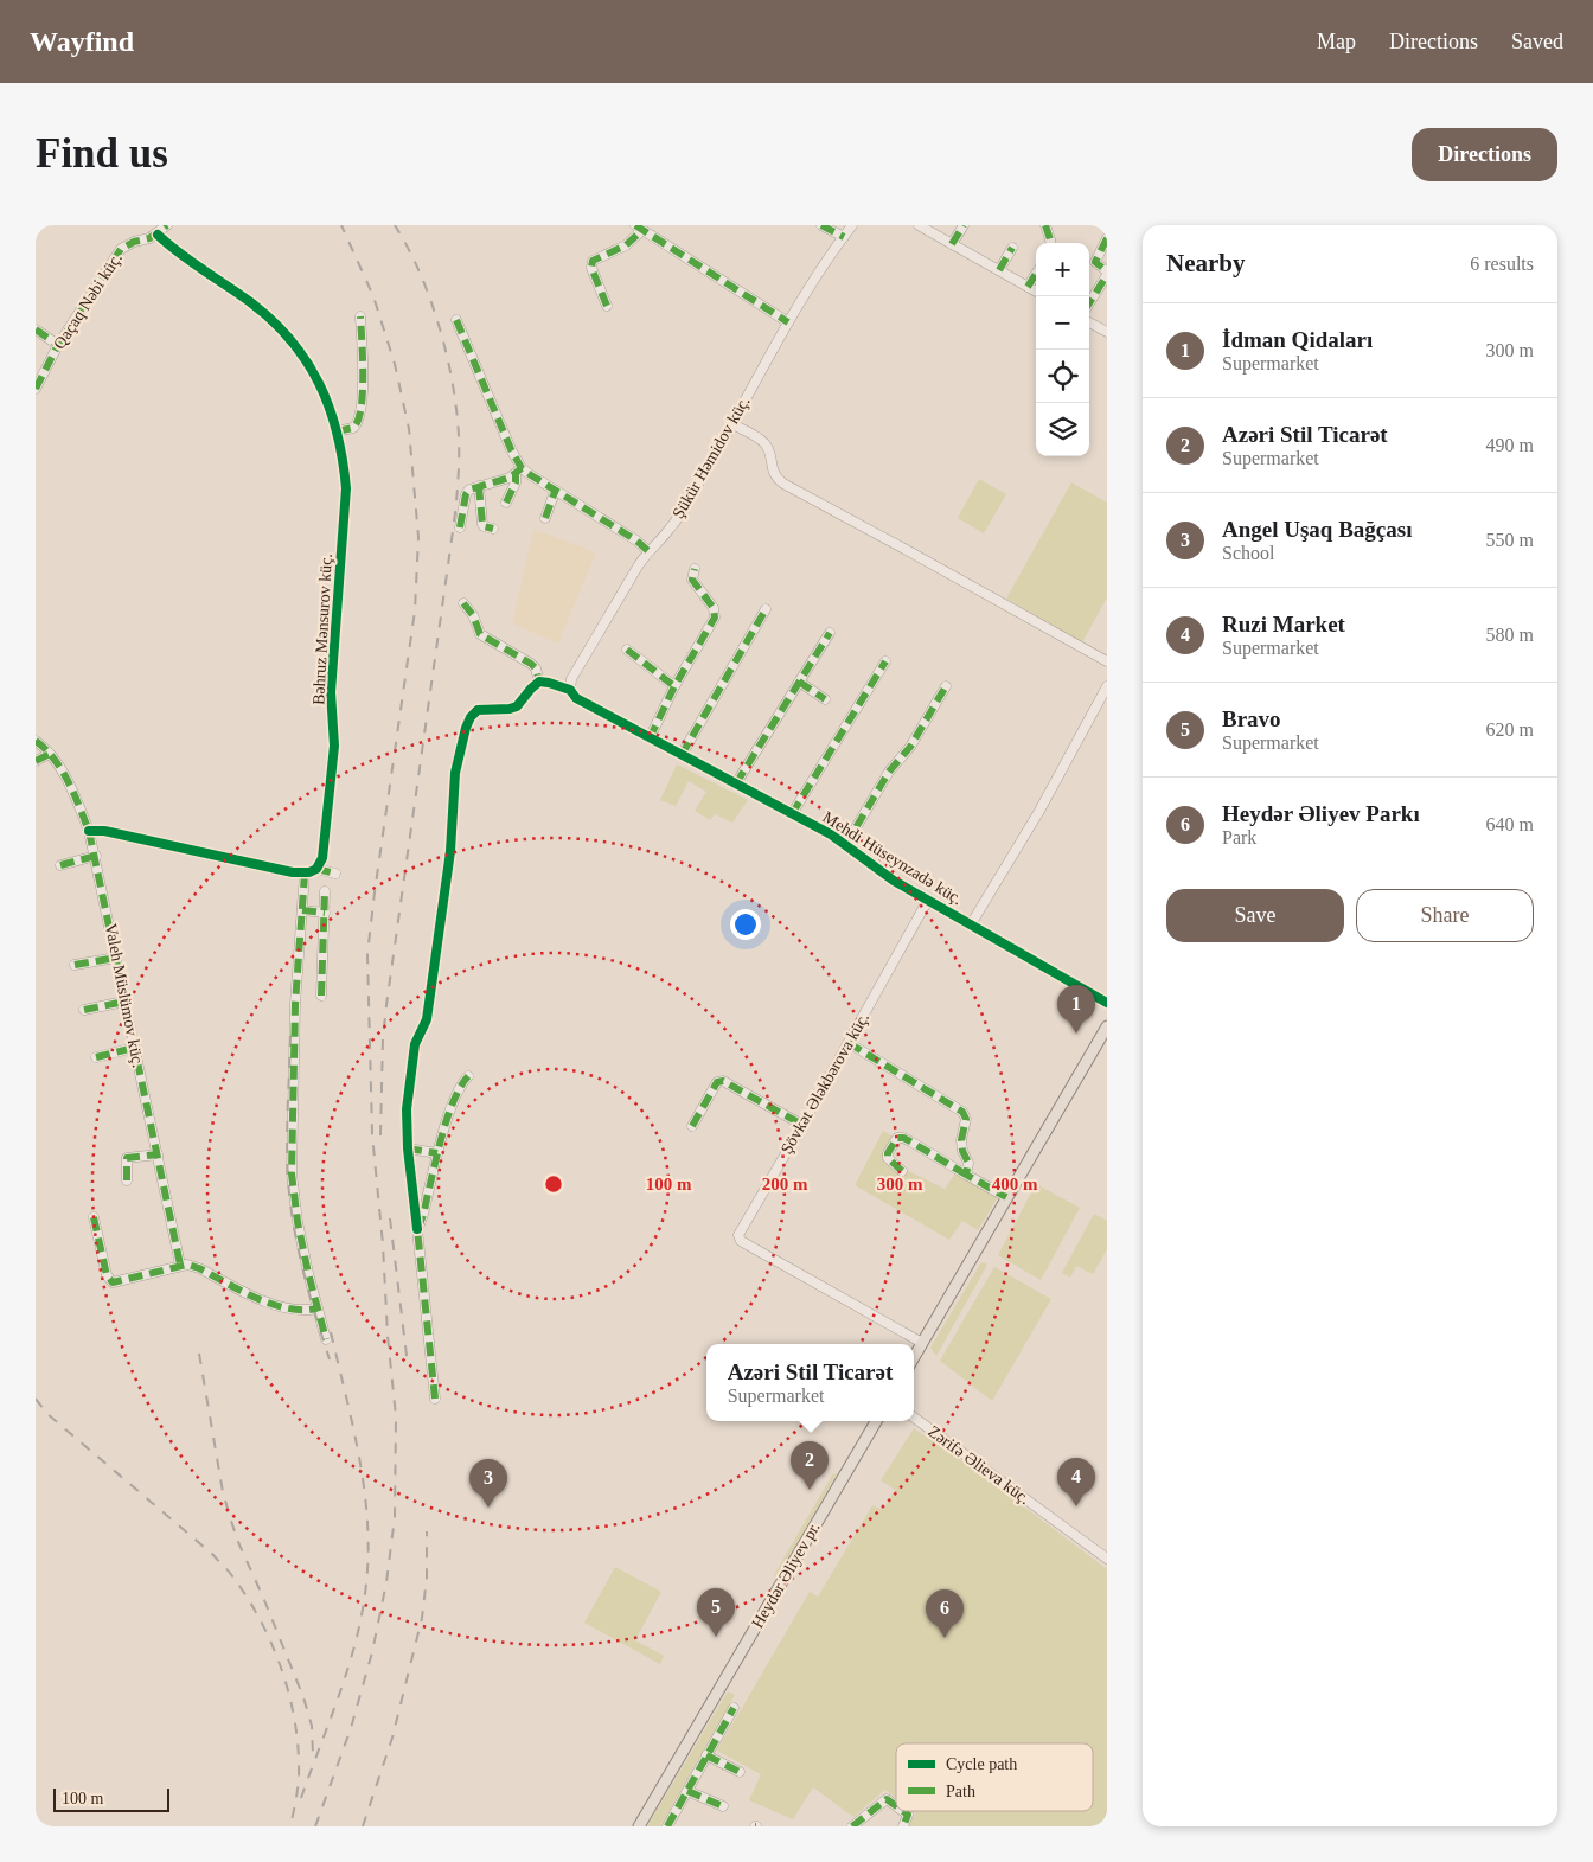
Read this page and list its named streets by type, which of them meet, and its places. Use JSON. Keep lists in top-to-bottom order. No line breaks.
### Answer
{"streets":{"main road":["Heydər Əliyev pr."],"street":["Qaçaq Nəbi küç.","Şükür Həmidov küç.","Bəhruz Mənsurov küç.","Mehdi Hüseynzadə küç.","Valeh Müslümov küç.","Şövkət Ələkbərova küç.","Zərifə Əlieva küç."]},"crossings":[["Qaçaq Nəbi küç.","Bəhruz Mənsurov küç."],["Şükür Həmidov küç.","Mehdi Hüseynzadə küç."],["Mehdi Hüseynzadə küç.","Şövkət Ələkbərova küç."]],"legend":["Cycle path","Path"],"scale_bar":"100 m","page":{"header":"Wayfind","nav":["Map","Directions","Saved"],"buttons":["Directions",["Save","Share"]],"title":"Find us","heading":["Nearby","6 results"],"map_buttons":["+","−"],"list":[{"mark":"1","name":"İdman Qidaları","note":"Supermarket","value":"300 m"},{"mark":"2","name":"Azəri Stil Ticarət","note":"Supermarket","value":"490 m"},{"mark":"3","name":"Angel Uşaq Bağçası","note":"School","value":"550 m"},{"mark":"4","name":"Ruzi Market","note":"Supermarket","value":"580 m"},{"mark":"5","name":"Bravo","note":"Supermarket","value":"620 m"},{"mark":"6","name":"Heydər Əliyev Parkı","note":"Park","value":"640 m"}],"pins":["1","2","4","3","5","6"],"popup":["Azəri Stil Ticarət","Supermarket"],"scale":"100 m"},"rings":["100 m","200 m","300 m","400 m"]}
